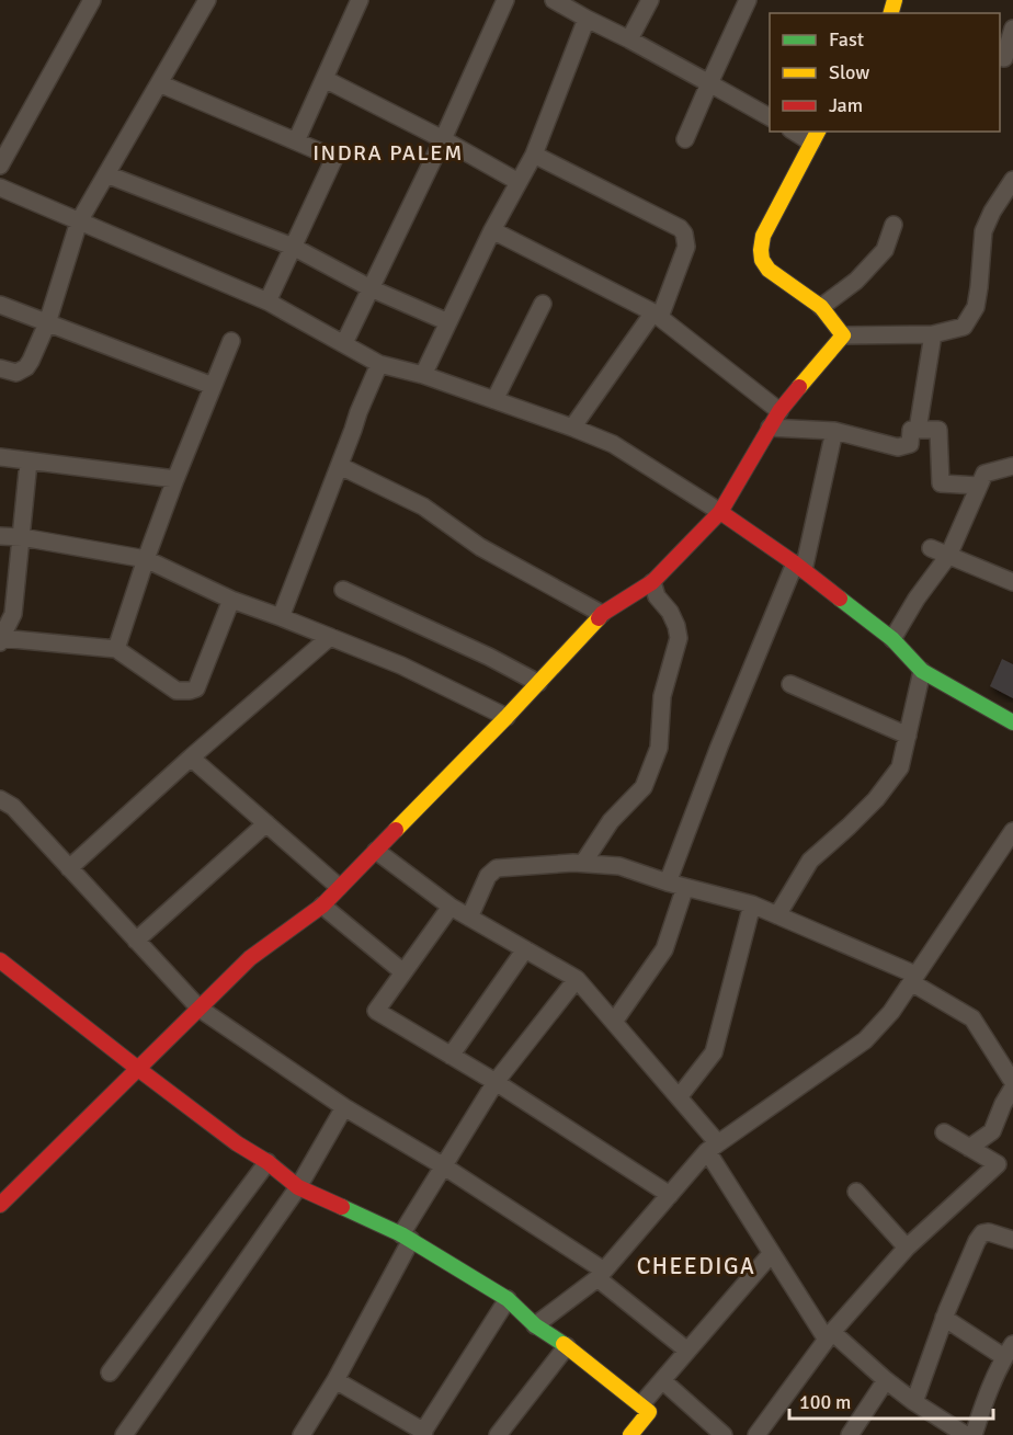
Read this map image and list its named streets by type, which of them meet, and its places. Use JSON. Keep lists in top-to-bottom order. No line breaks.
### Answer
{"districts":["INDRA PALEM","CHEEDIGA"],"legend":["Fast","Slow","Jam"],"scale_bar":"100 m"}
